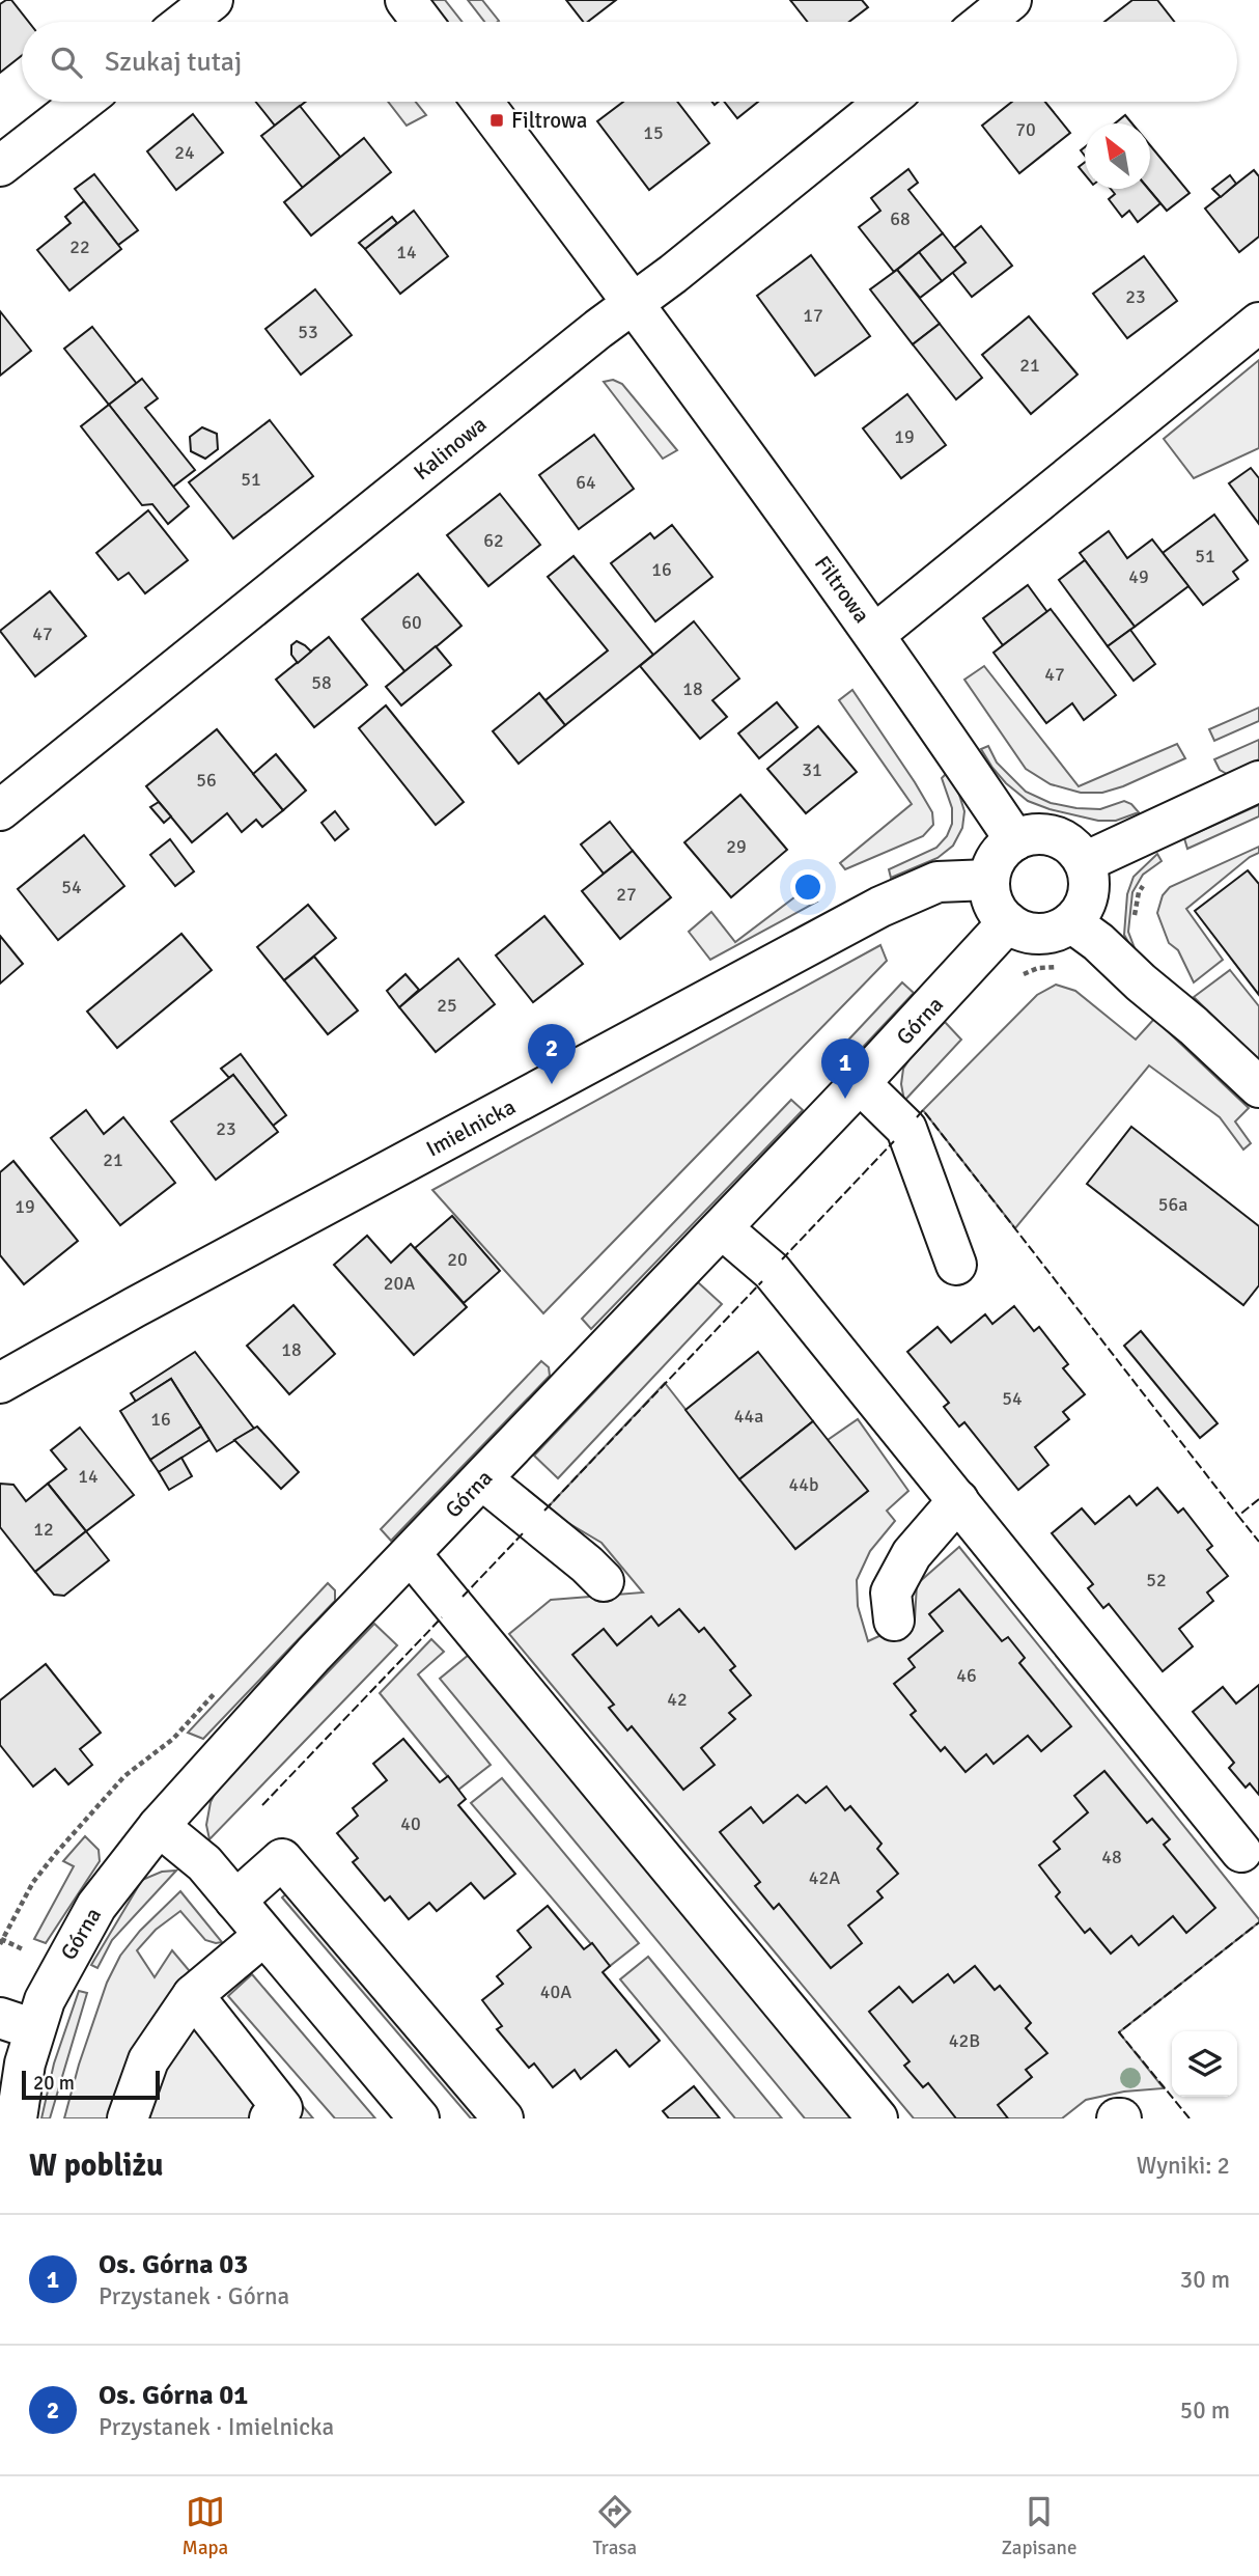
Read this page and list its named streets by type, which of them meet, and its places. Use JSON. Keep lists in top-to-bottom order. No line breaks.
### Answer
{"streets":{"street":["Kalinowa","Filtrowa","Górna","Imielnicka"]},"crossings":[["Kalinowa","Filtrowa"],["Filtrowa","Górna"],["Filtrowa","Imielnicka"],["Górna","Imielnicka"]],"places":{"transit":["Filtrowa"]},"house_numbers":["70","15","24","68","22","14","23","17","53","21","19","51","64","62","51","16","49","60","47","47","58","18","31","56","29","54","27","25","23","21","56a","19","20","20A","18","54","44a","16","14","44b","12","52","46","42","40","48","42A","40A","42B"],"scale_bar":"20 m","north":"top left","page":{"search":"Szukaj tutaj","pins":["2","1"],"scale":"20 m","heading":["W pobliżu","Wyniki: 2"],"list":[{"mark":"1","name":"Os. Górna 03","note":"Przystanek · Górna","value":"30 m"},{"mark":"2","name":"Os. Górna 01","note":"Przystanek · Imielnicka","value":"50 m"}],"nav":["Mapa","Trasa","Zapisane"]}}
